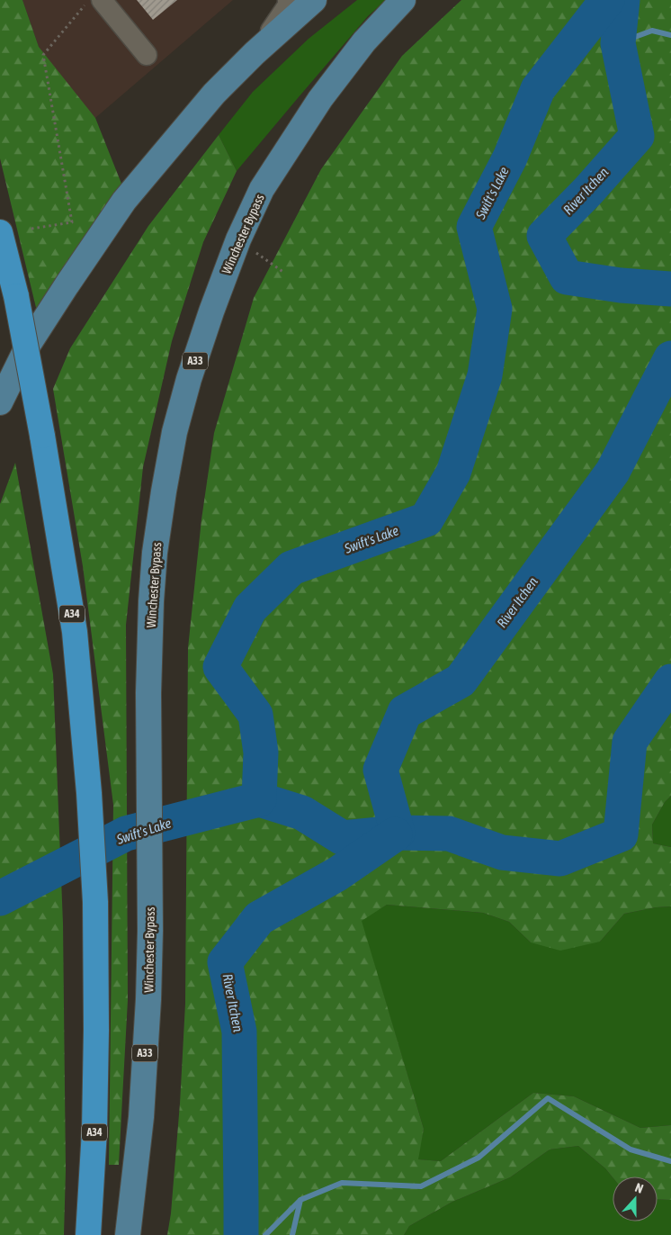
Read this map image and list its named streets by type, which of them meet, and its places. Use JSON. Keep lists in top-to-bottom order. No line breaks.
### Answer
{"streets":{"highway":["A34"],"main road":["Winchester Bypass","A33"]},"water":["River Itchen","Swift's Lake"],"north":"top"}
